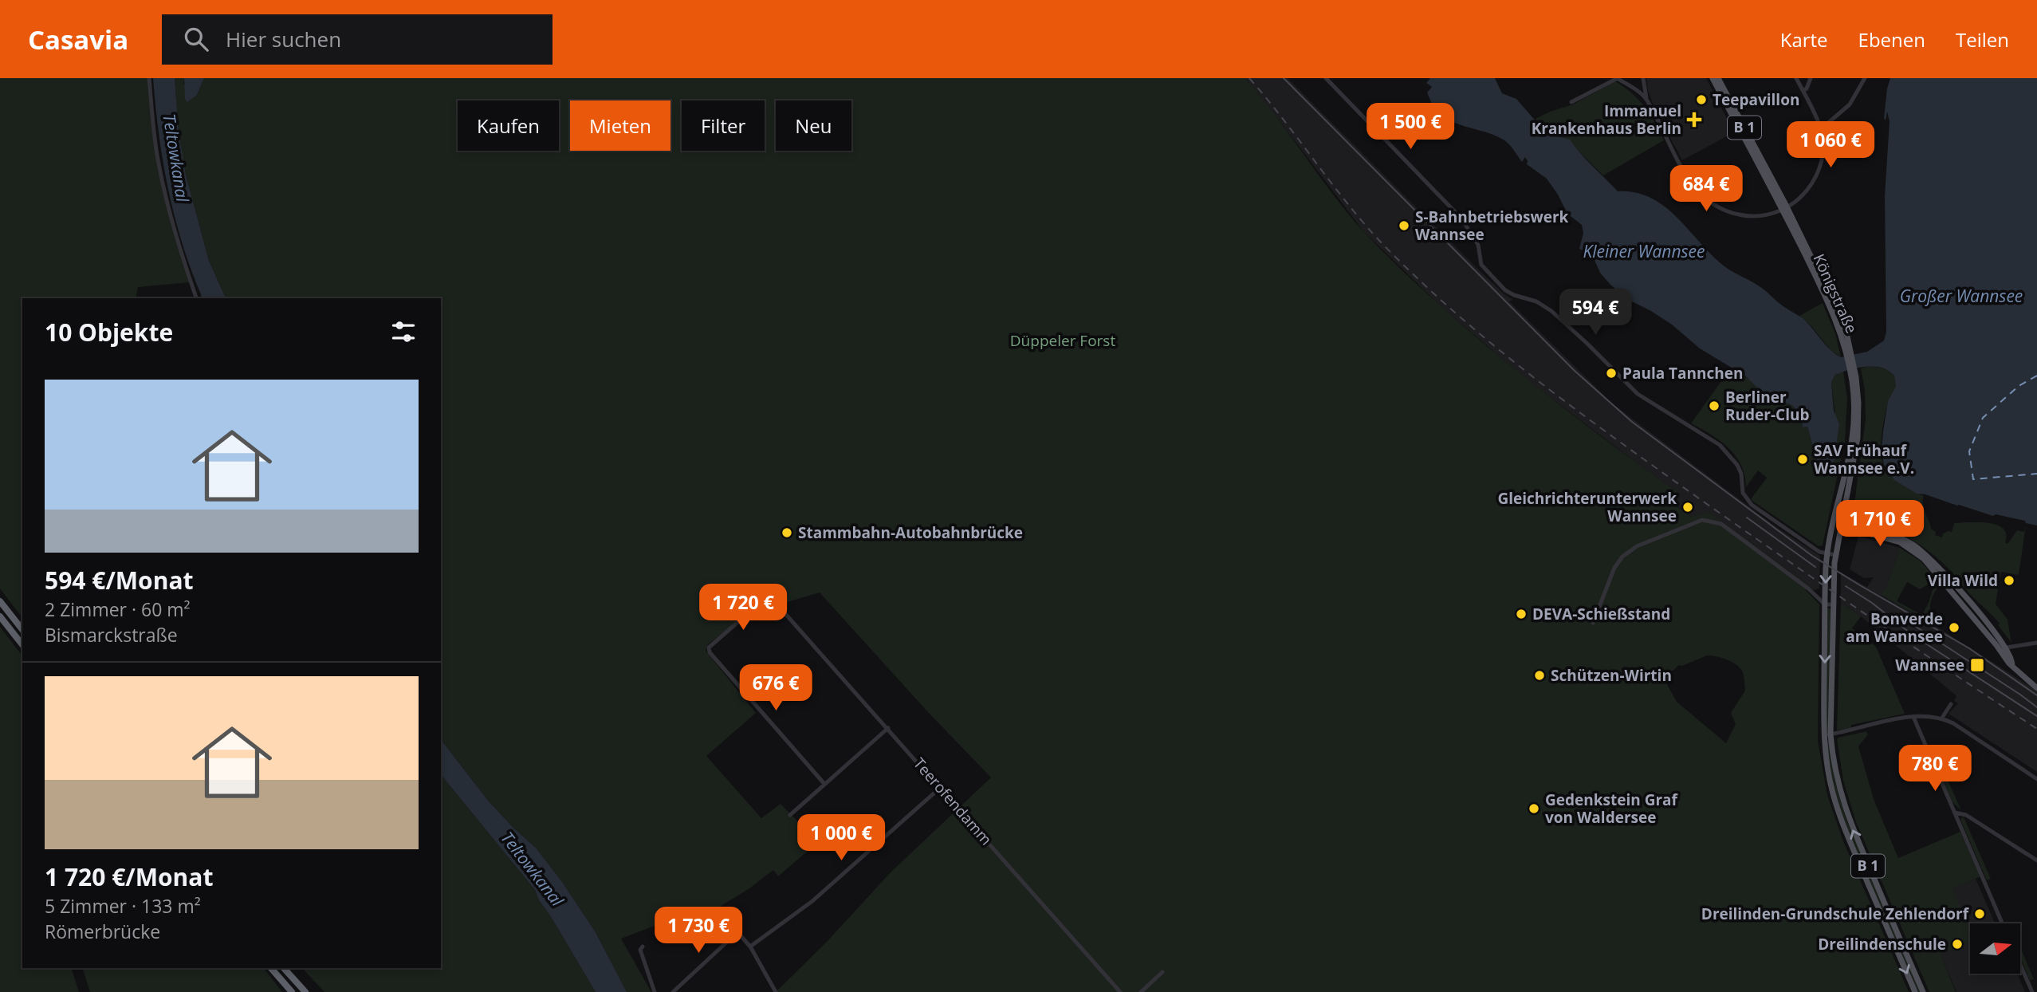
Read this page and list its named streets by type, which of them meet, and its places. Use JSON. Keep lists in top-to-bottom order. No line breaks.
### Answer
{"streets":{"main road":["B 1","Königstraße"],"street":["Teerofendamm"]},"crossings":[["B 1","Königstraße"]],"water":["Teltowkanal","Kleiner Wannsee","Großer Wannsee"],"parks":["Düppeler Forst"],"places":{"other":["Teepavillon","S-Bahnbetriebswerk Wannsee","Paula Tannchen","Berliner Ruder-Club","SAV Frühauf Wannsee e.V.","Gleichrichterunterwerk Wannsee","Stammbahn-Autobahnbrücke","Villa Wild","DEVA-Schießstand","Bonverde am Wannsee","Schützen-Wirtin","Gedenkstein Graf von Waldersee","Dreilinden-Grundschule Zehlendorf","Dreilindenschule"],"health":["Immanuel Krankenhaus Berlin"],"transit":["Wannsee"]},"north":"right","page":{"header":"Casavia","search":"Hier suchen","nav":["Karte","Ebenen","Teilen"],"chip":["Kaufen","Mieten","Filter","Neu"],"price":["1 500 €","1 060 €","684 €","594 €","1 710 €","1 720 €","676 €","780 €","1 000 €","1 730 €"],"heading":"10 Objekte","list":[{"name":"594 €/Monat","note":"2 Zimmer · 60 m² · Bismarckstraße"},{"name":"1 720 €/Monat","note":"5 Zimmer · 133 m² · Römerbrücke"}]}}
